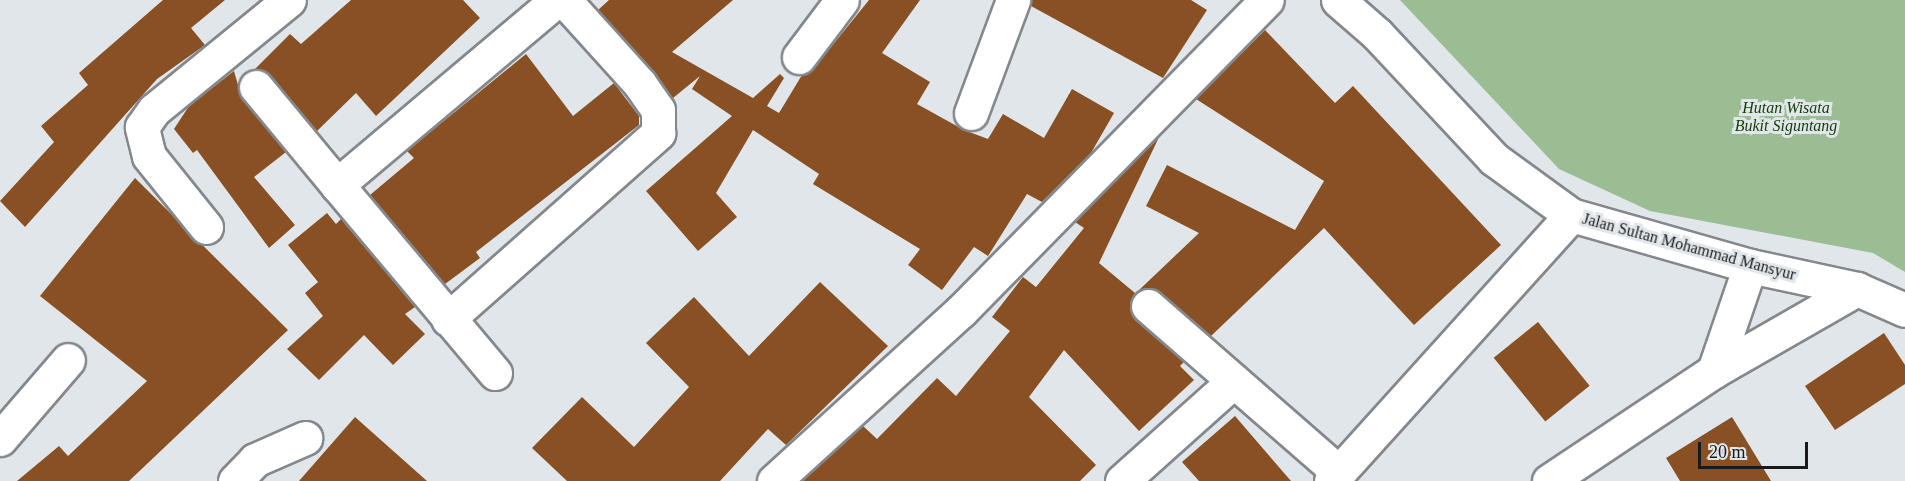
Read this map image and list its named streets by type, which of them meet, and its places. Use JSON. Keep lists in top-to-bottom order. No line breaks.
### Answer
{"streets":{"street":["Jalan Sultan Mohammad Mansyur"]},"parks":["Hutan Wisata Bukit Siguntang"],"scale_bar":"20 m"}
